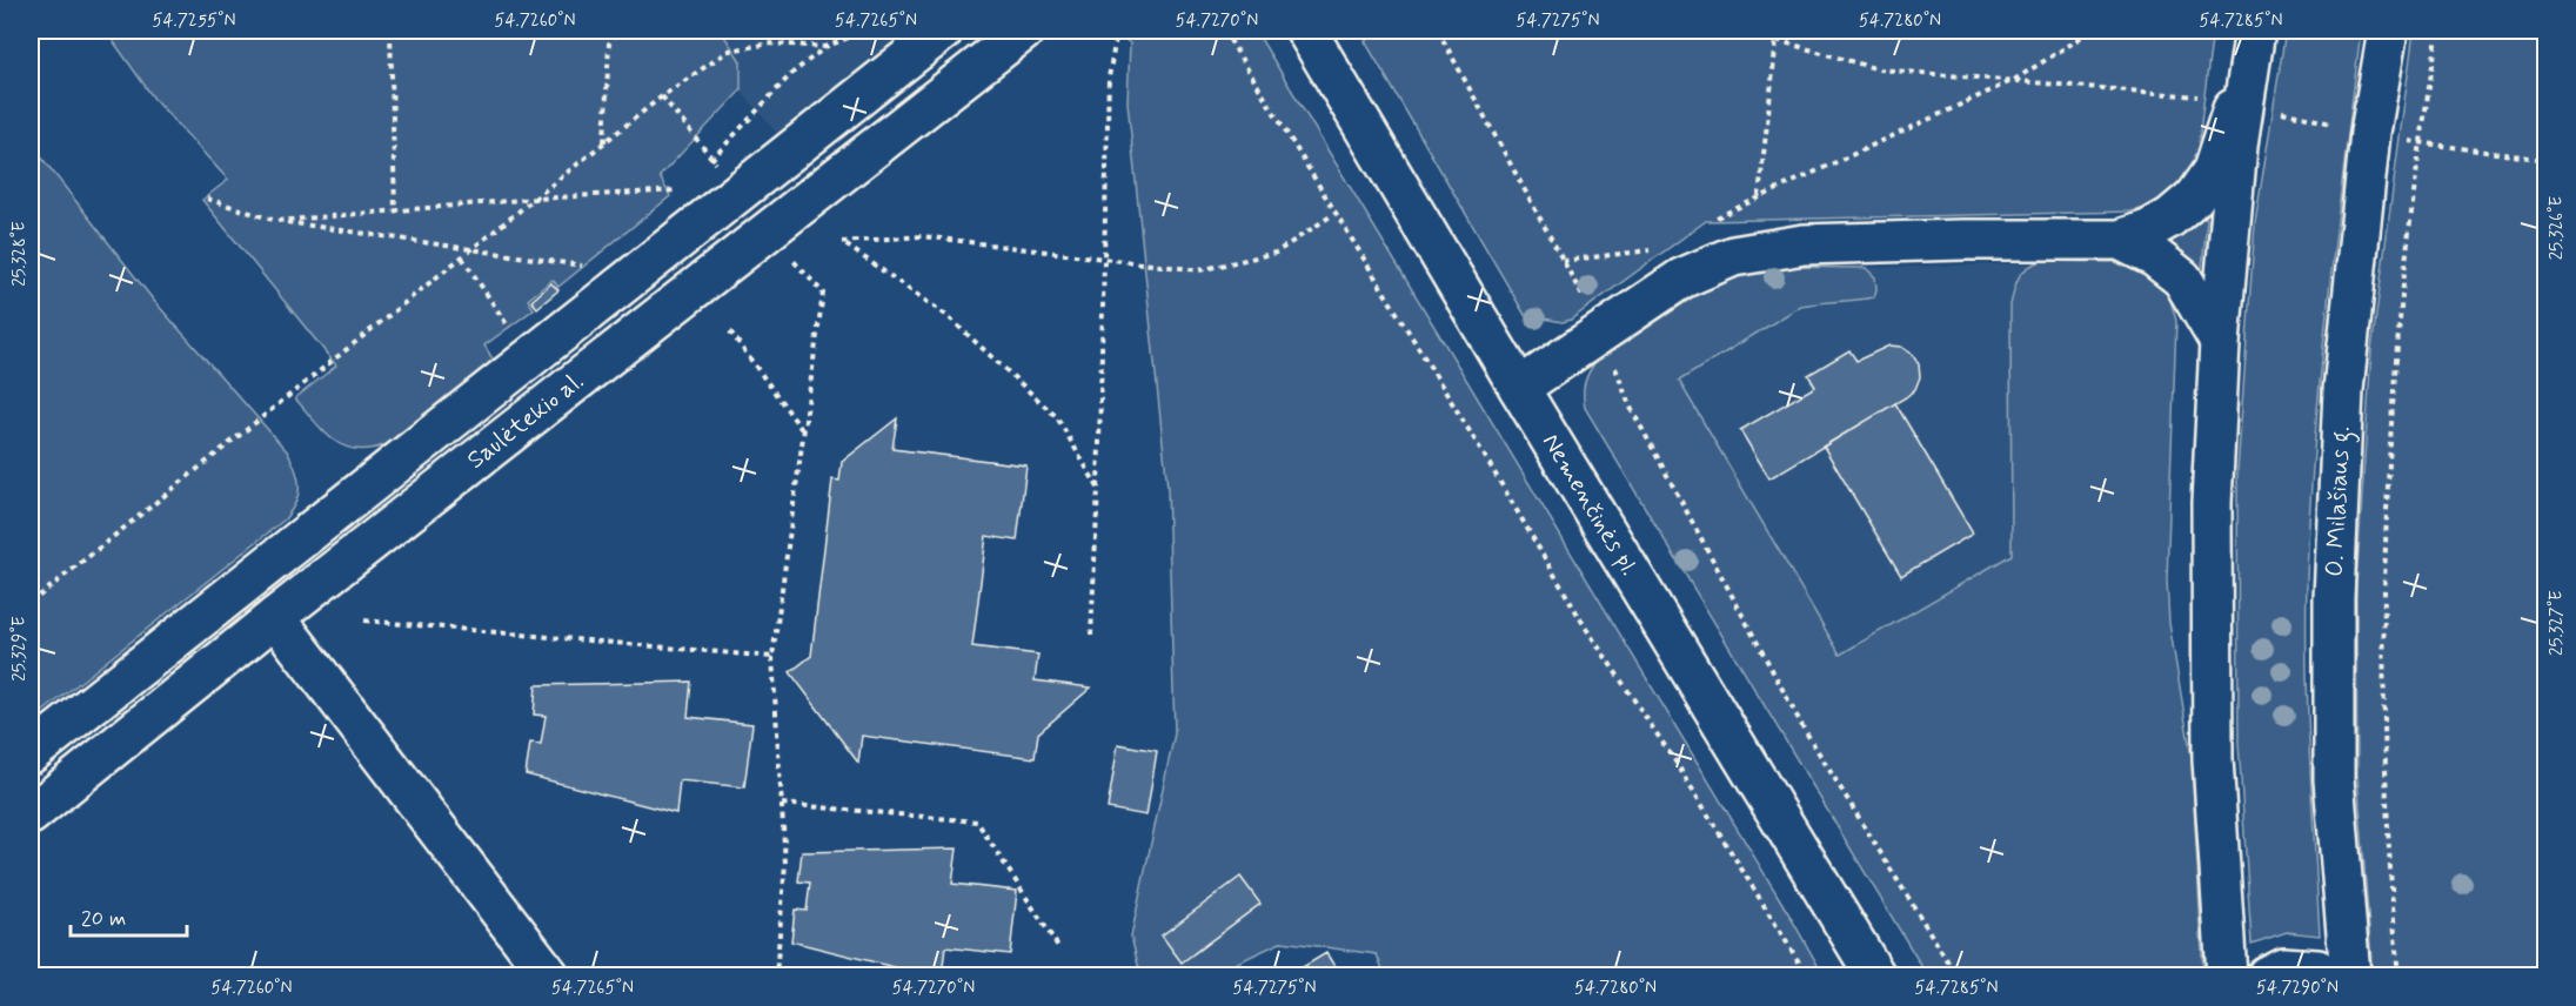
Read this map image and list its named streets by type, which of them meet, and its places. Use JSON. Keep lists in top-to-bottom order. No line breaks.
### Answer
{"streets":{"main road":["Saulėtekio al.","O. Milašiaus g.","Nemenčinės pl."]},"scale_bar":"20 m","coordinates":["54.7255°N","54.7260°N","54.7265°N","54.7270°N","54.7275°N","54.7280°N","54.7285°N","25.326°E","25.328°E","25.327°E","25.329°E","54.7290°N"]}
